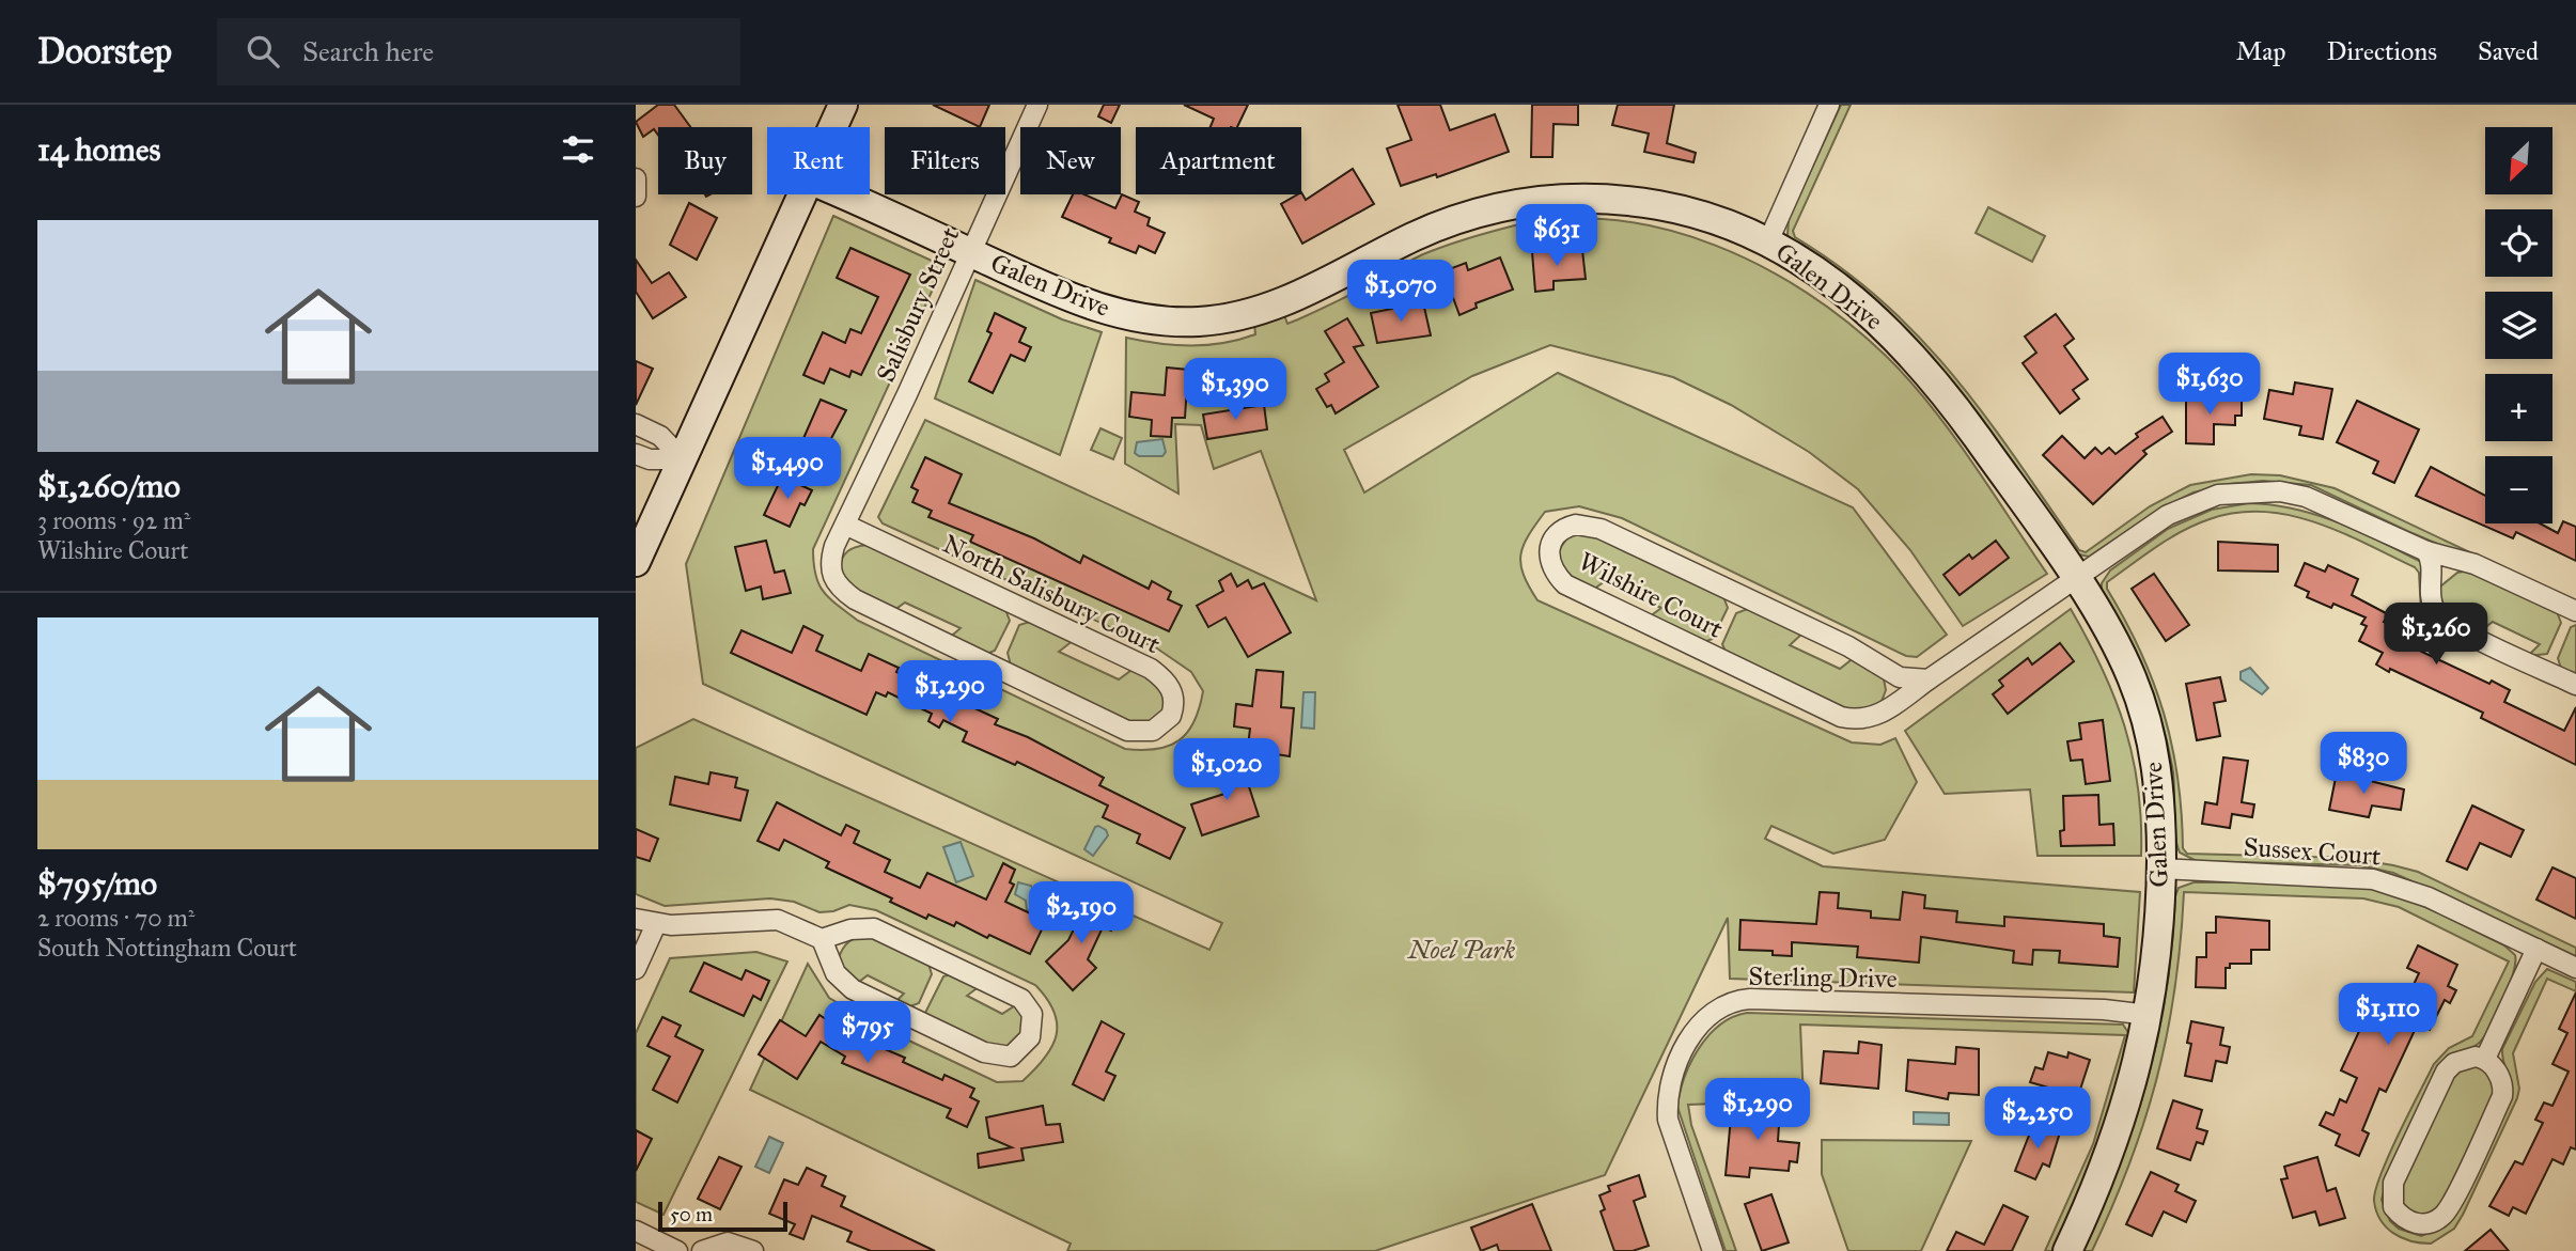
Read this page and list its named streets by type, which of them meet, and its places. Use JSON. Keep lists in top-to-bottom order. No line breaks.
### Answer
{"streets":{"street":["Galen Drive","Salisbury Street","North Salisbury Court","Wilshire Court","Sussex Court","Sterling Drive"]},"crossings":[["Galen Drive","Salisbury Street"],["Galen Drive","Wilshire Court"],["Galen Drive","Sussex Court"],["Galen Drive","Sterling Drive"],["Salisbury Street","North Salisbury Court"]],"parks":["Noel Park"],"scale_bar":"50 m","north":"bottom left","page":{"header":"Doorstep","search":"Search here","nav":["Map","Directions","Saved"],"heading":"14 homes","map_buttons":["+","−"],"chip":["Buy","Rent","Filters","New","Apartment"],"list":[{"name":"$1,260/mo","note":"3 rooms · 92 m² · Wilshire Court"},{"name":"$795/mo","note":"2 rooms · 70 m² · South Nottingham Court"}],"price":["$631","$1,070","$1,630","$1,390","$1,490","$1,260","$1,290","$830","$1,020","$2,190","$1,110","$795","$1,290","$2,250"],"scale":"50 m"}}
